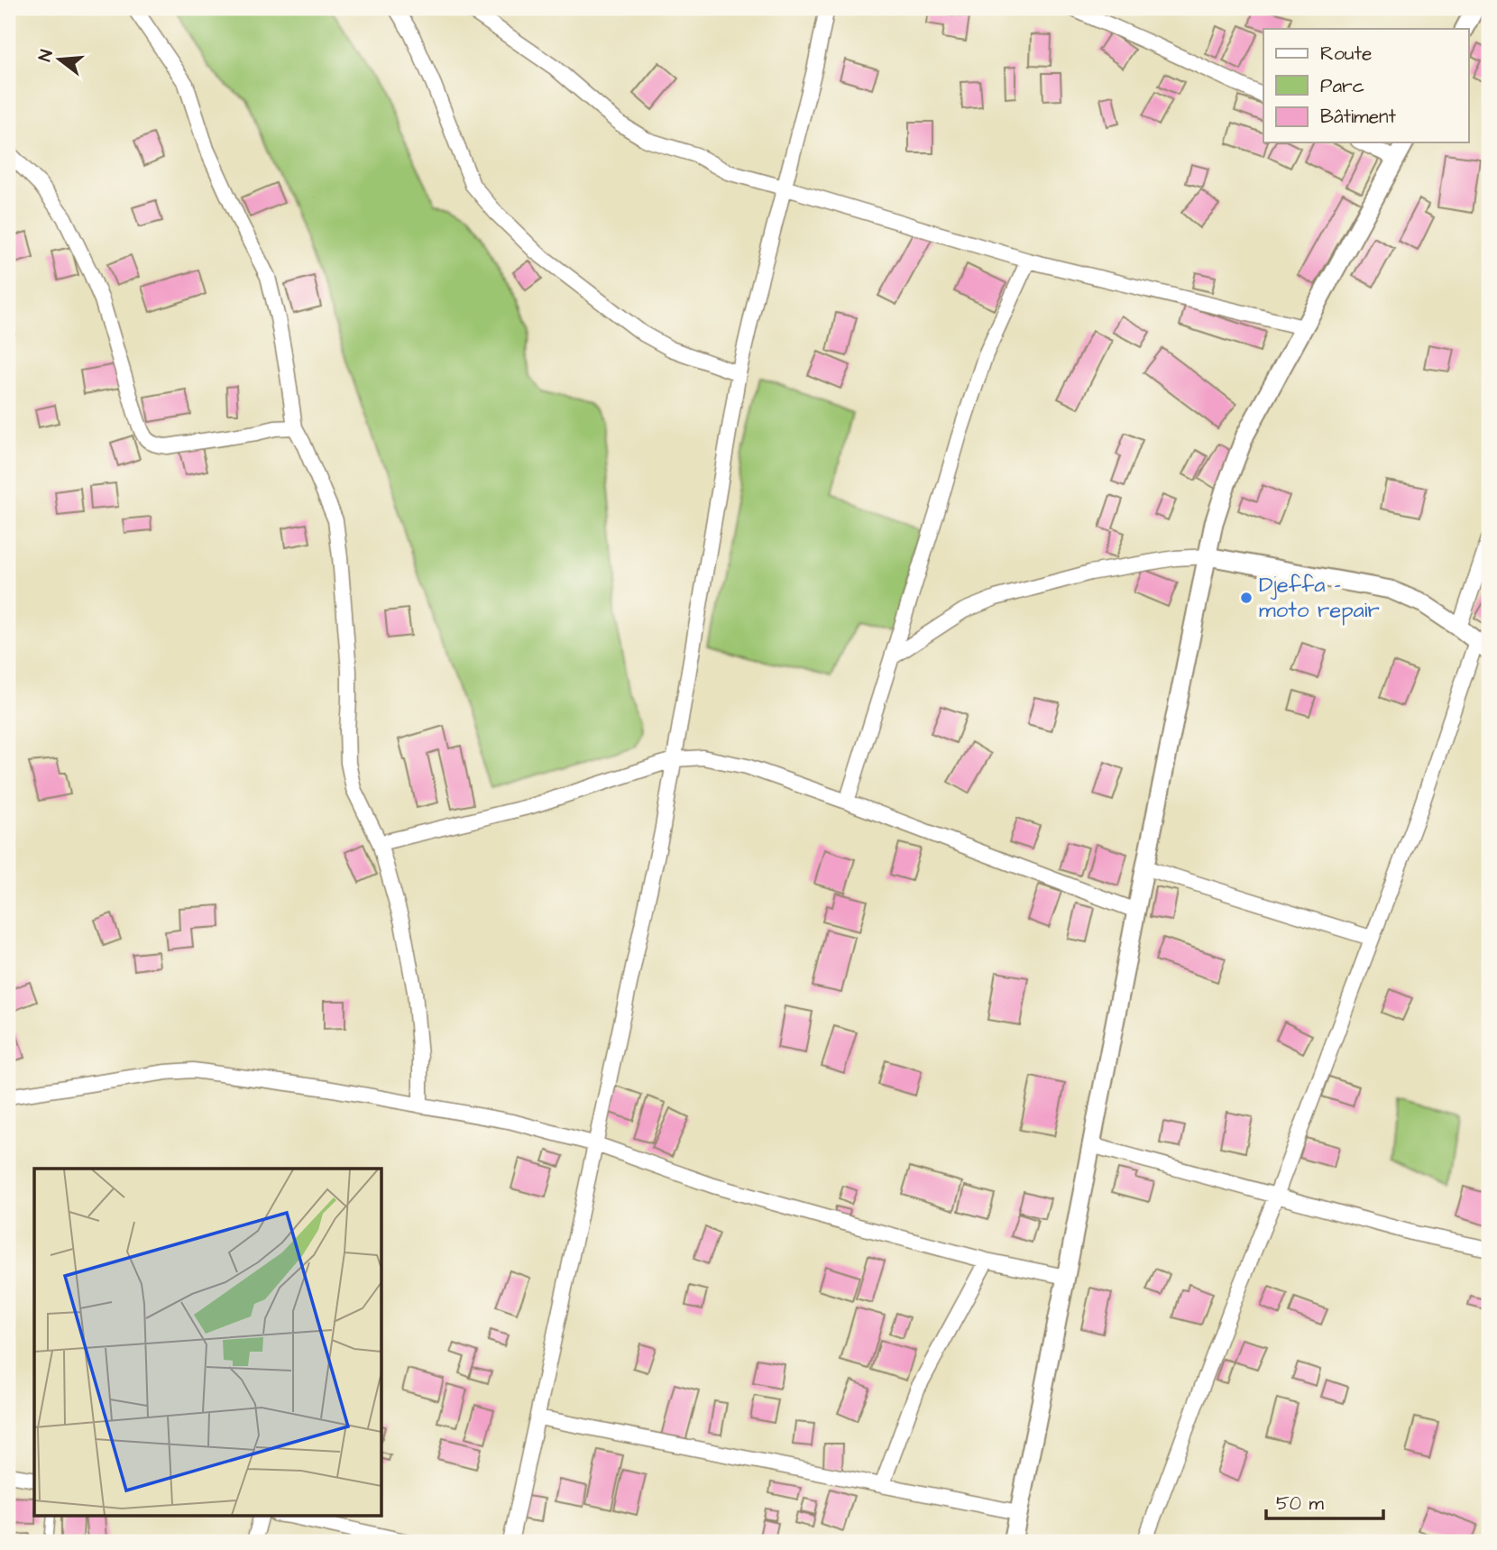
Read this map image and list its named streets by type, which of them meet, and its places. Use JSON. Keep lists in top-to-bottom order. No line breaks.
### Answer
{"places":["Djeffa – moto repair"],"legend":["Route","Parc","Bâtiment"],"scale_bar":"50 m","north":"left"}
